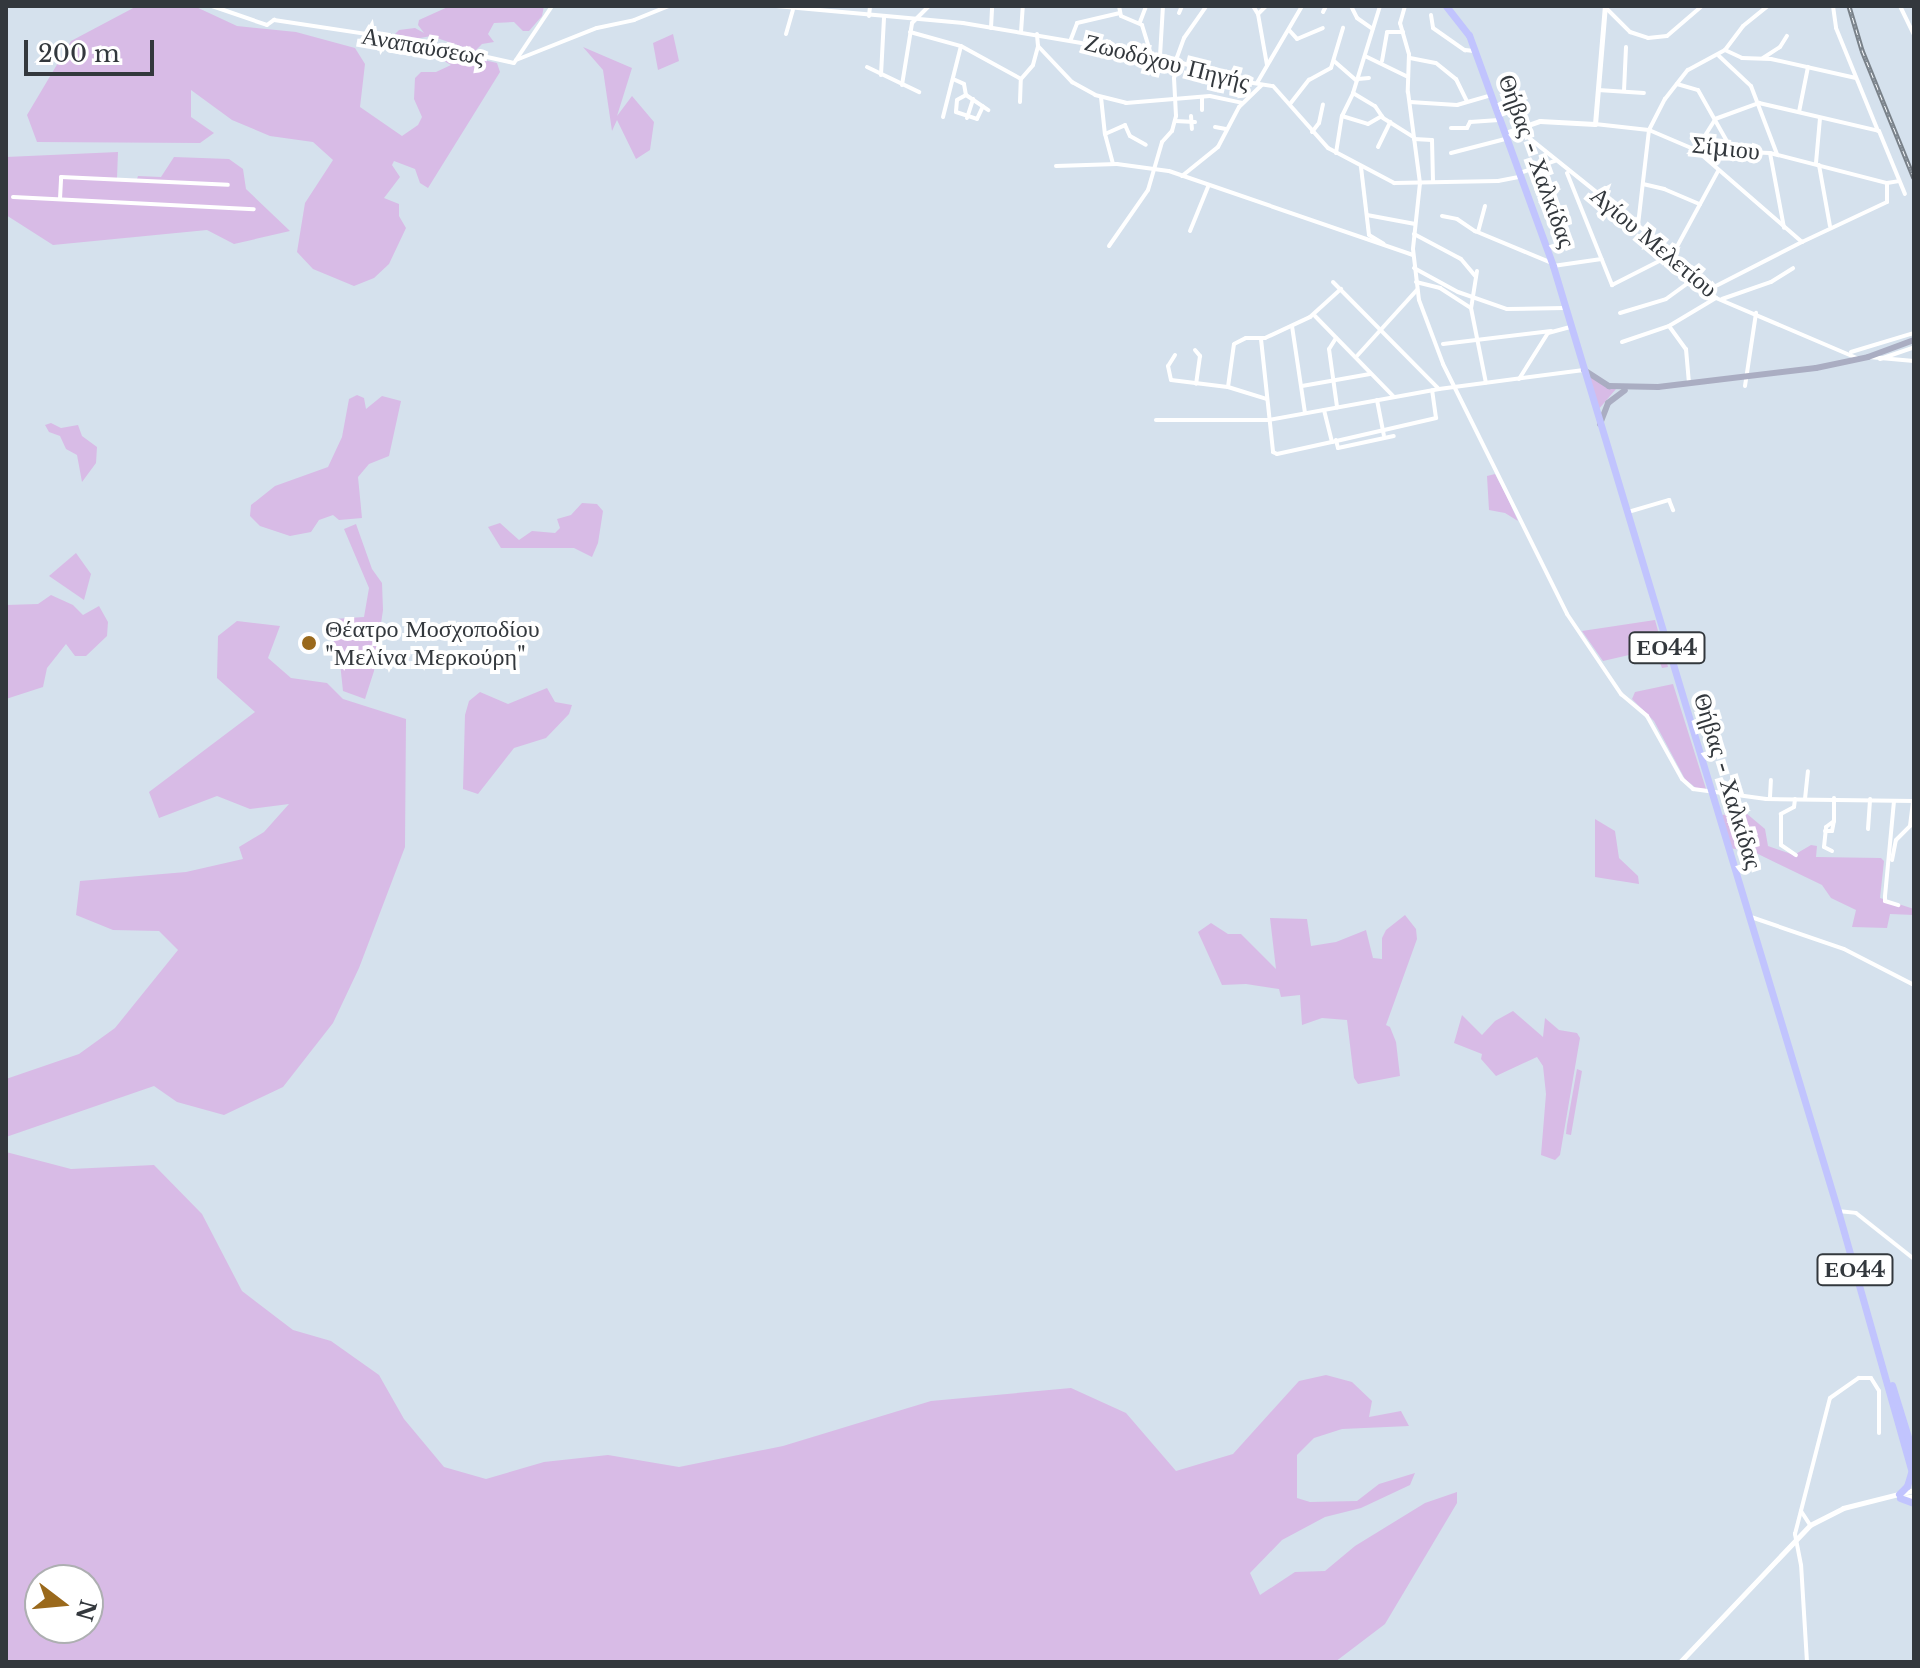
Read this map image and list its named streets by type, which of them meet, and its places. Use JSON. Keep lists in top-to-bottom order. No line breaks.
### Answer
{"streets":{"main road":["Θήβας - Χαλκίδας","ΕΟ44"],"street":["Αναπαύσεως","Ζωοδόχου Πηγής","Σίμιου","Αγίου Μελετίου"]},"crossings":[["Ζωοδόχου Πηγής","Θήβας - Χαλκίδας"],["Ζωοδόχου Πηγής","Αγίου Μελετίου"],["Σίμιου","Αγίου Μελετίου"]],"places":["Θέατρο Μοσχοποδίου \"Μελίνα Μερκούρη\""],"scale_bar":"200 m","north":"right"}
